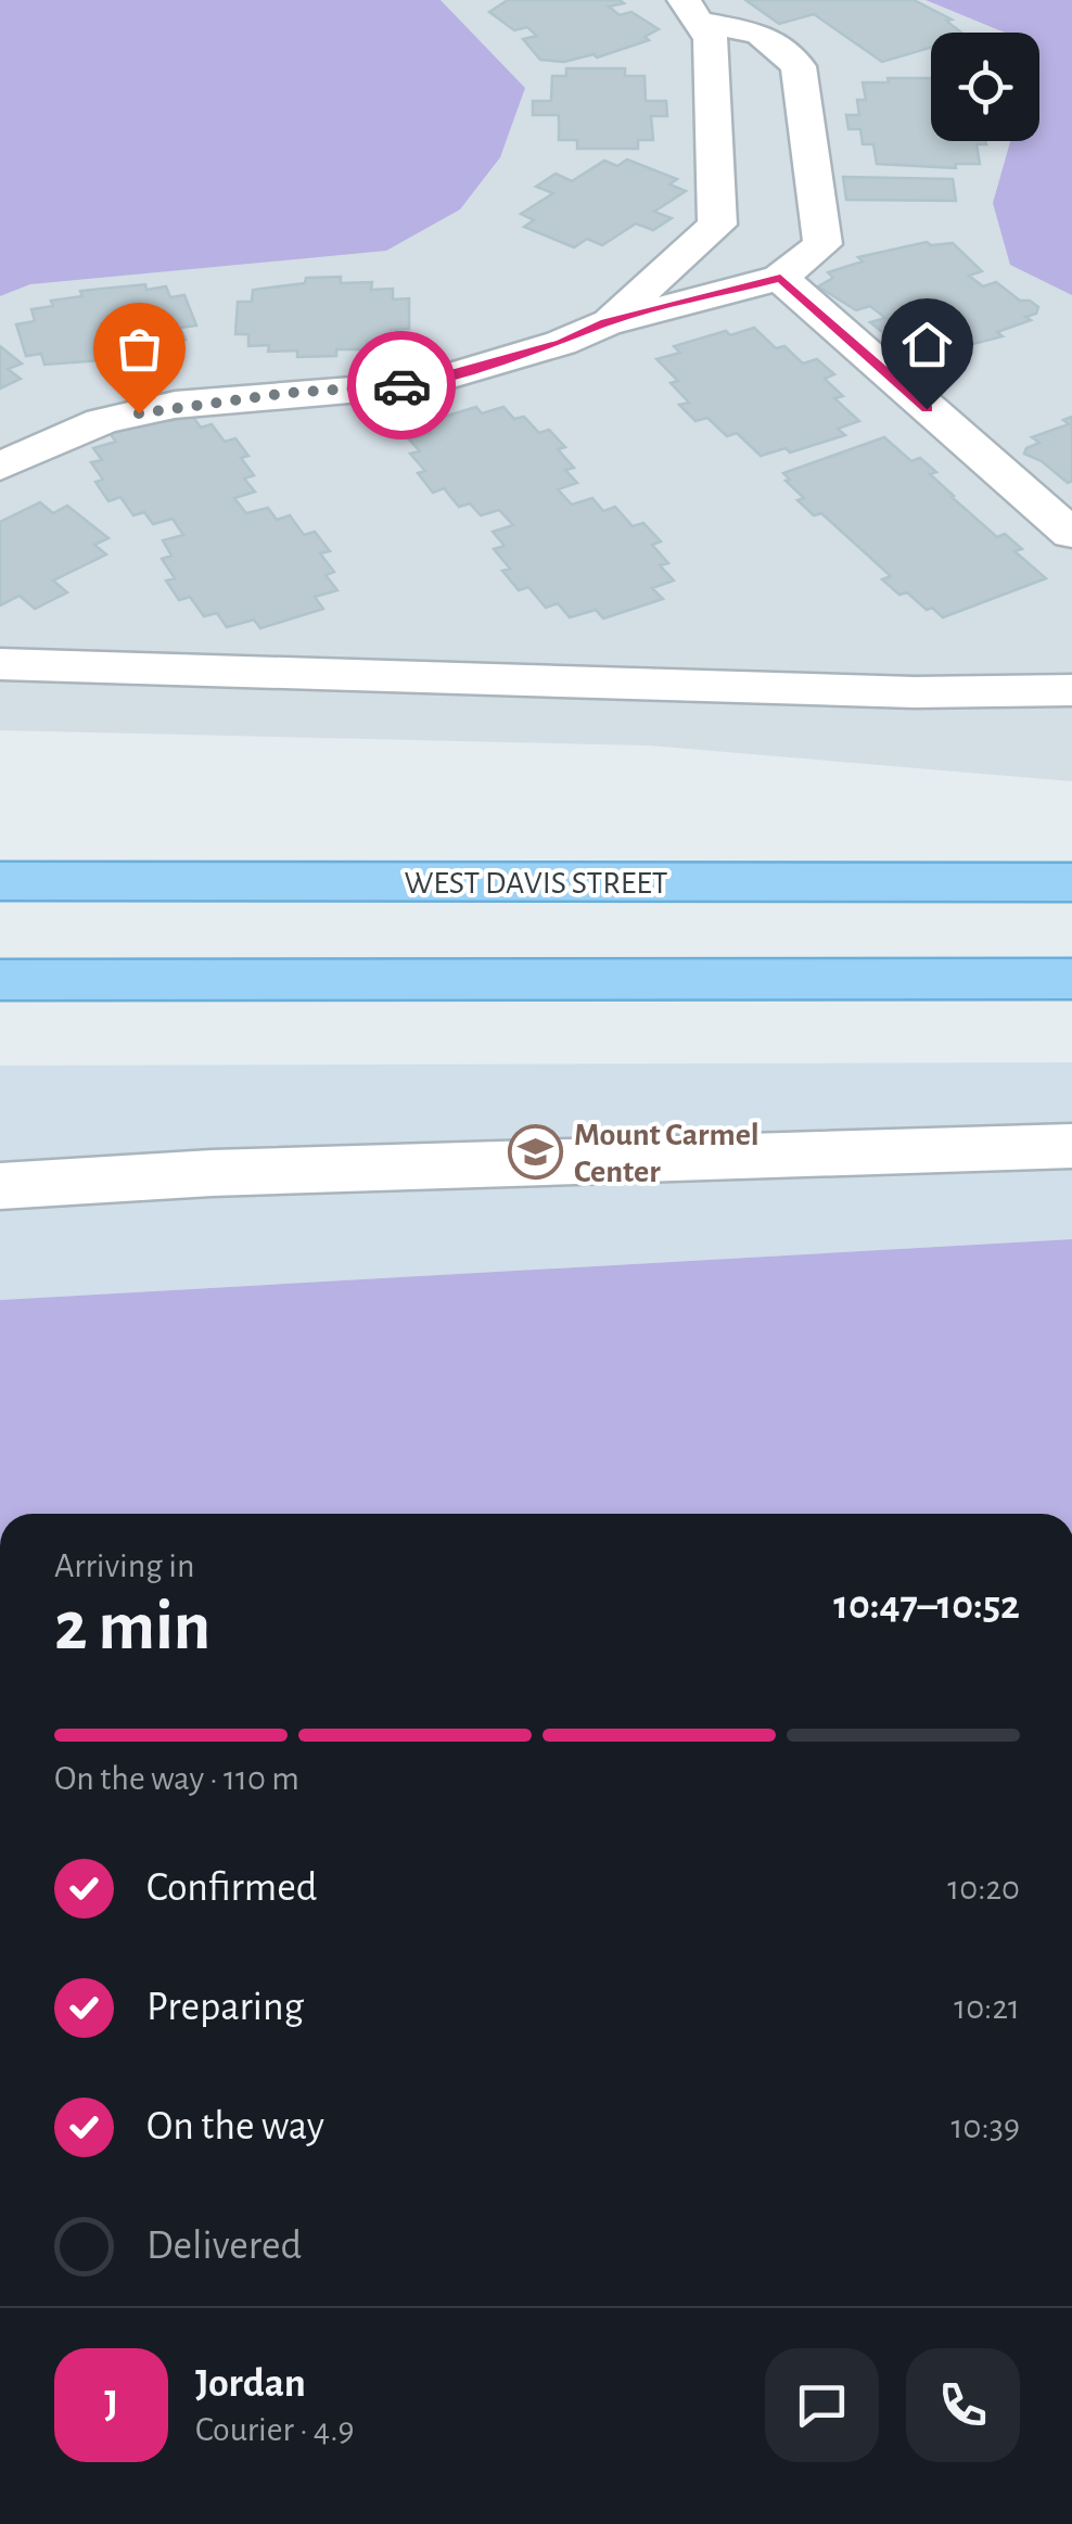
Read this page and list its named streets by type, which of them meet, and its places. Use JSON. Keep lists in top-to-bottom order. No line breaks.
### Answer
{"streets":{"main road":["WEST DAVIS STREET"]},"places":{"school or university":["Mount Carmel Center"]},"page":{"heading":["2 min","Arriving in","10:47–10:52"],"panel":["Jordan","Courier · 4.9"],"bar":"On the way · 110 m","list":[["Confirmed","10:20"],["Preparing","10:21"],["On the way","10:39"],"Delivered"],"round":"J"}}
